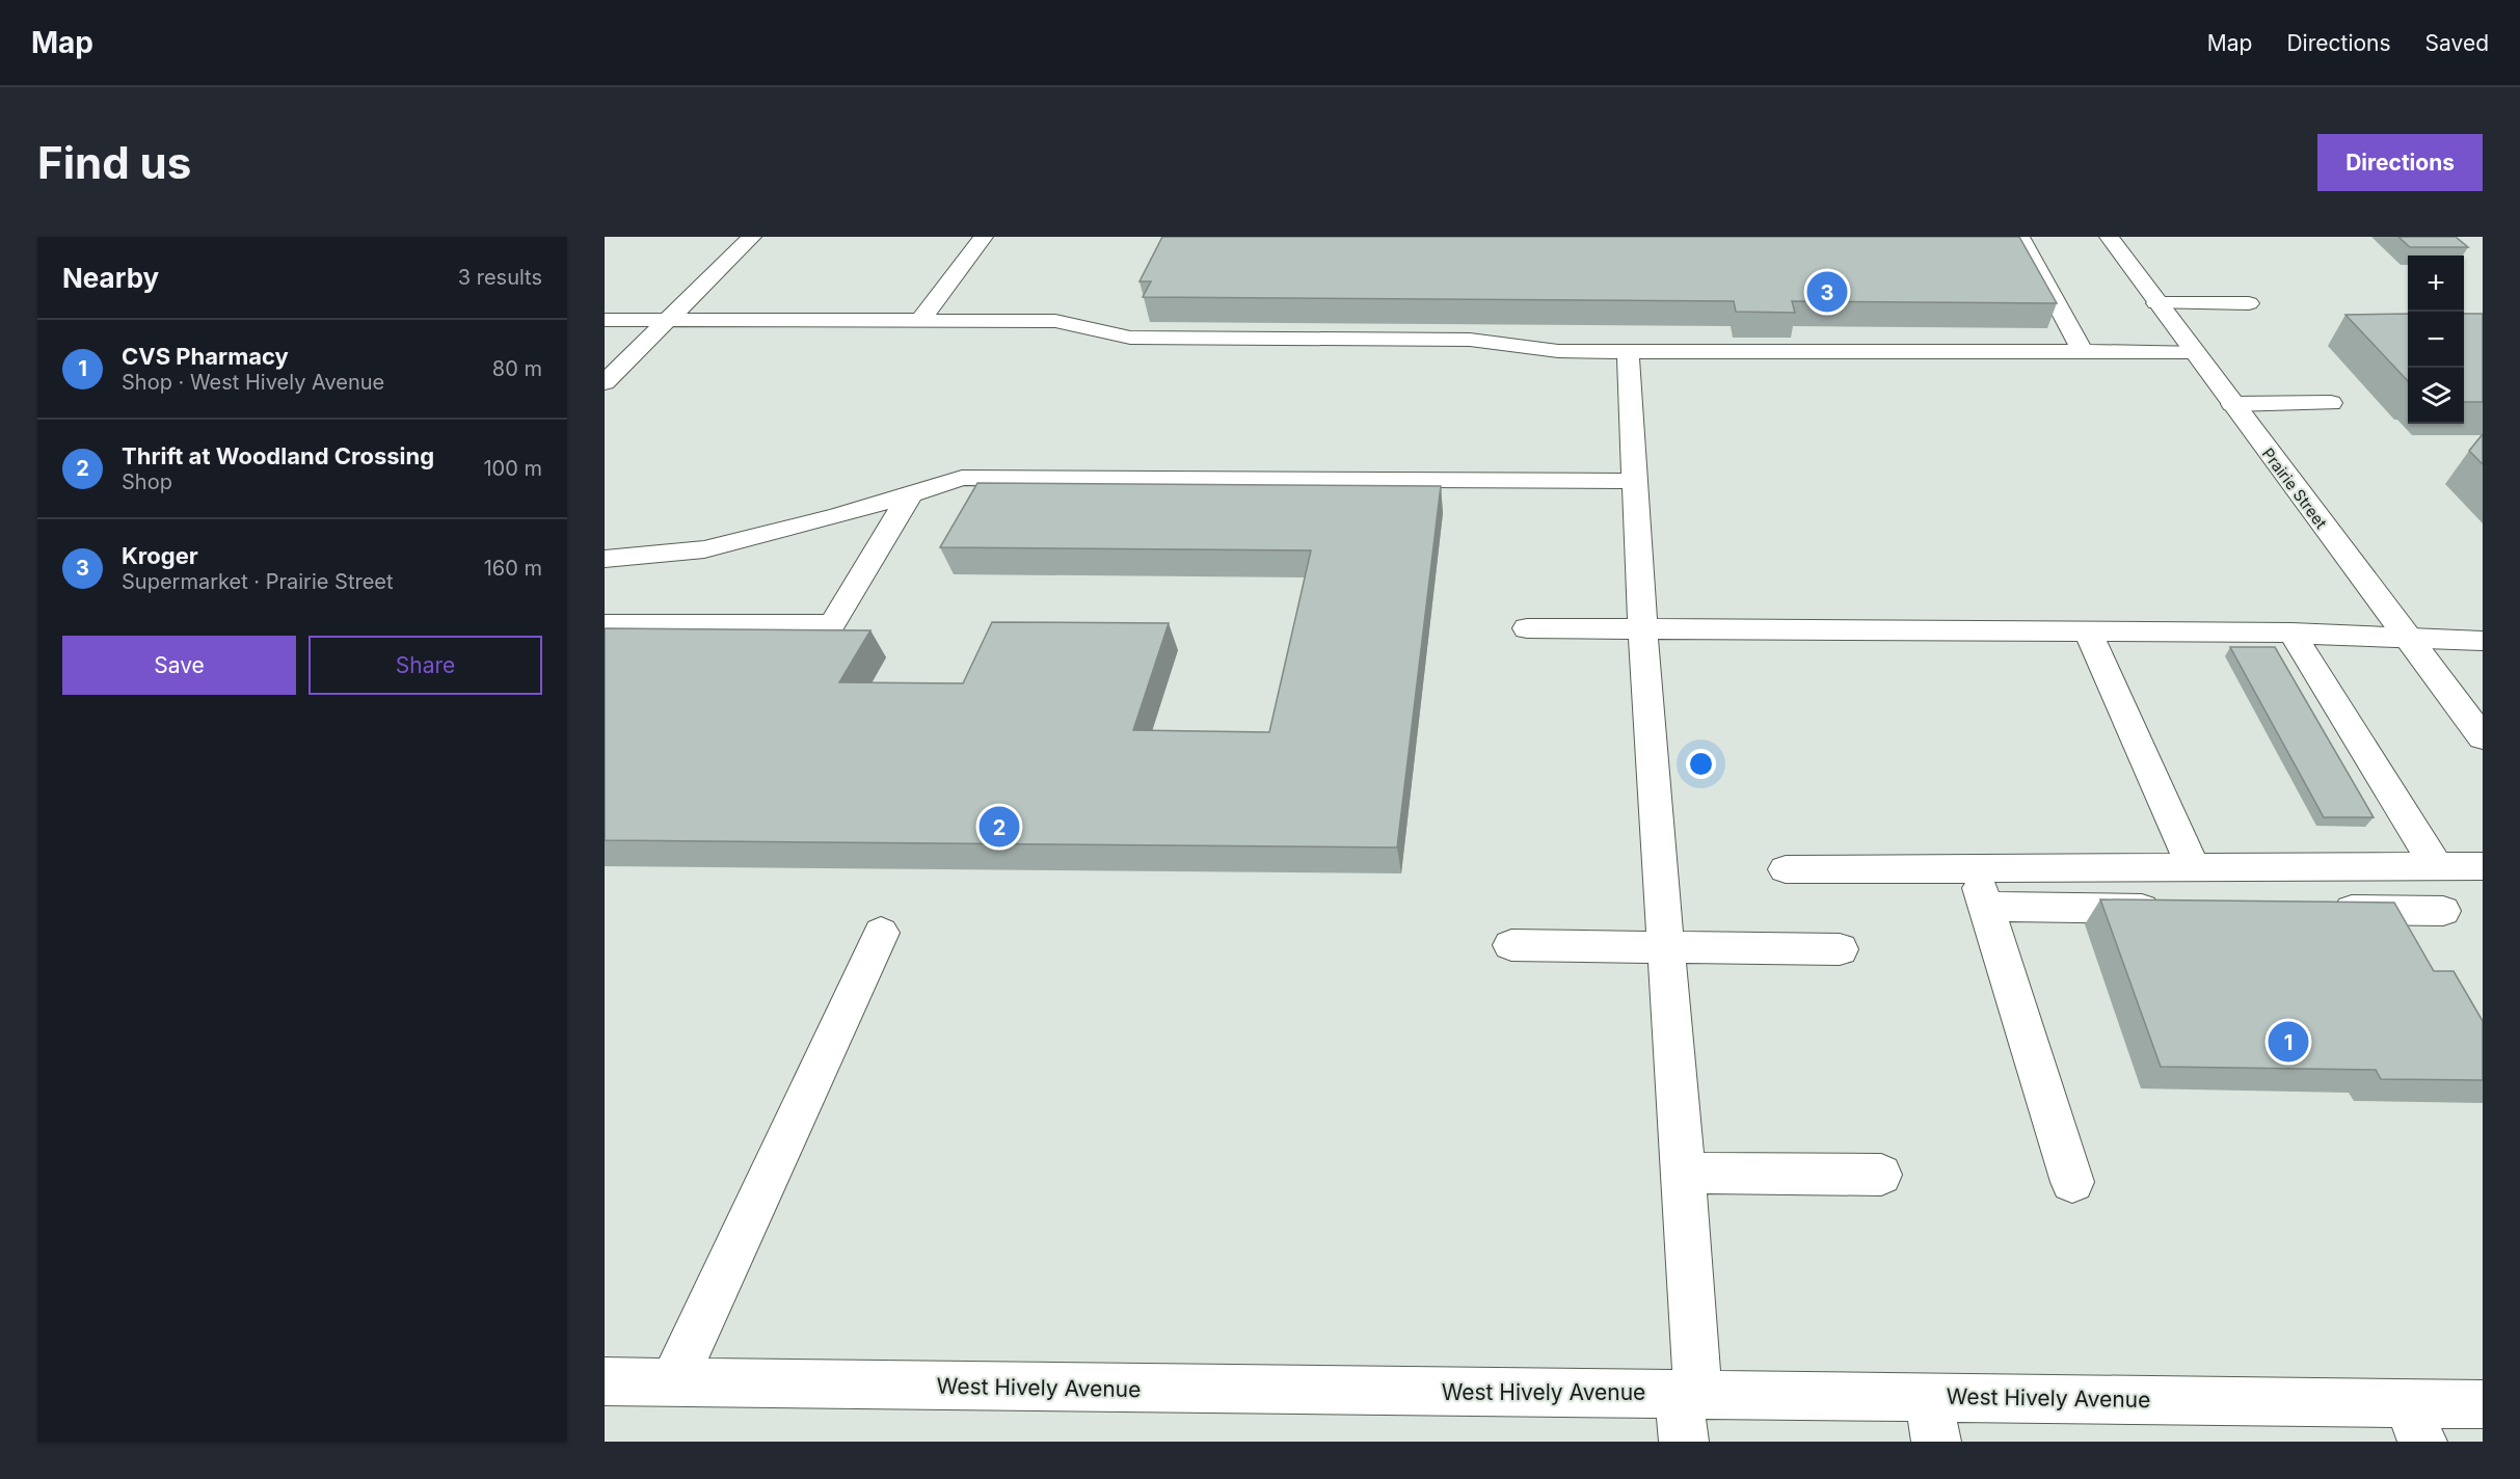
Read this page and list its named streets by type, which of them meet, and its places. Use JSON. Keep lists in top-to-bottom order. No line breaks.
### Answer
{"streets":{"street":["Prairie Street","West Hively Avenue"]},"page":{"header":"Map","nav":["Map","Directions","Saved"],"buttons":["Directions",["Save","Share"]],"title":"Find us","heading":["Nearby","3 results"],"map_buttons":["+","−"],"pins":["3","2","1"],"list":[{"mark":"1","name":"CVS Pharmacy","note":"Shop · West Hively Avenue","value":"80 m"},{"mark":"2","name":"Thrift at Woodland Crossing","note":"Shop","value":"100 m"},{"mark":"3","name":"Kroger","note":"Supermarket · Prairie Street","value":"160 m"}]}}
